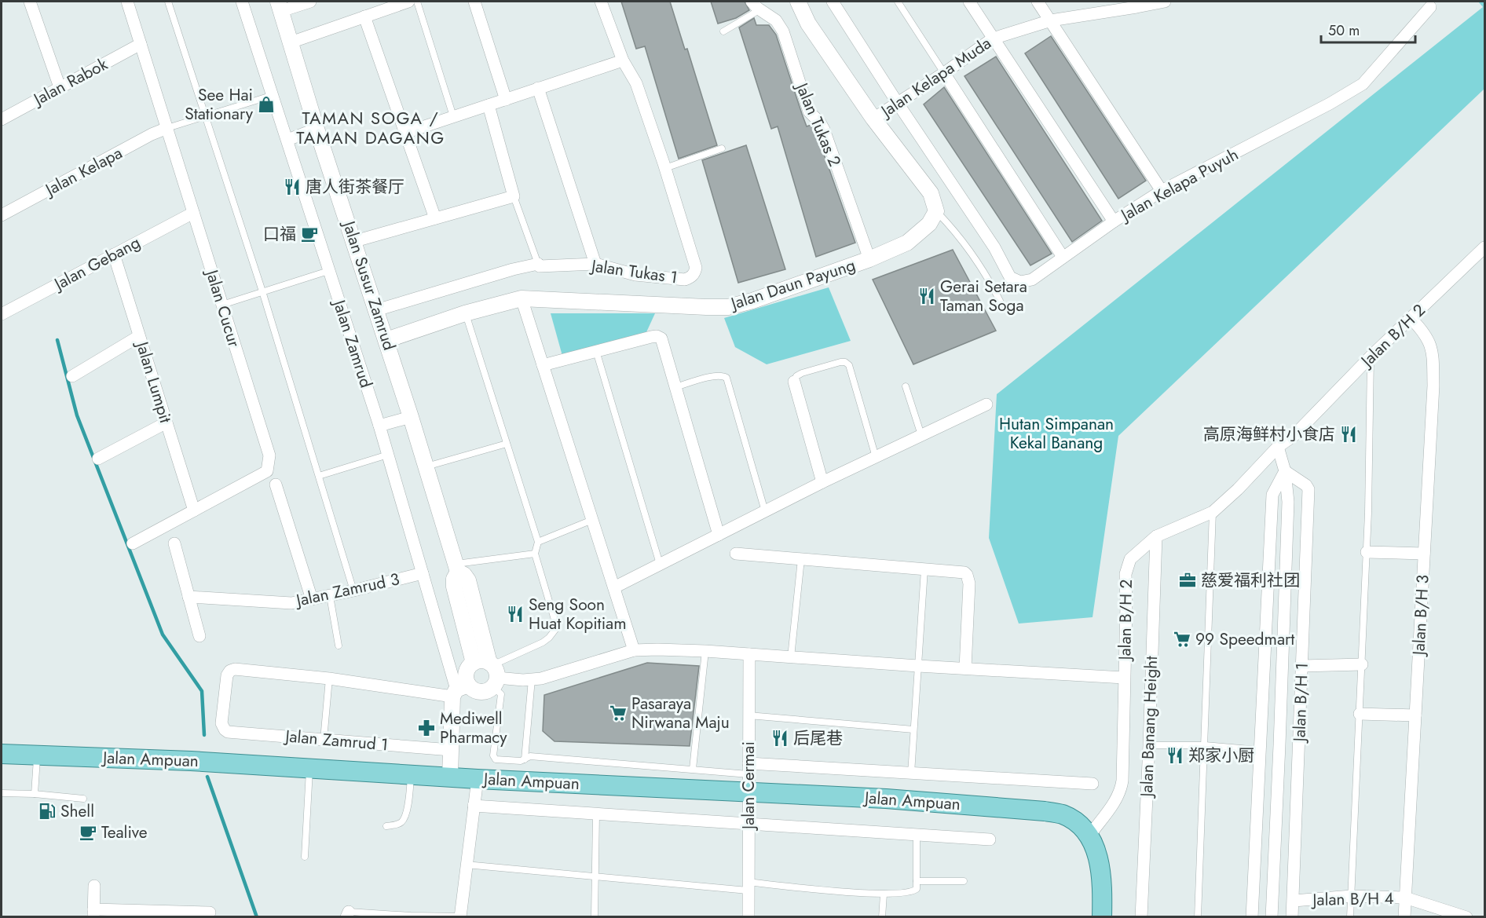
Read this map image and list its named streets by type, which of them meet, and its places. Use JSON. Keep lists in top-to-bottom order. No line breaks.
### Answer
{"streets":{"main road":["Jalan Ampuan"],"street":["Jalan Kelapa Muda","Jalan Rabok","Jalan Tukas 2","Jalan Kelapa","Jalan Kelapa Puyuh","Jalan Gebang","Jalan Tukas 1","Jalan Daun Payung","Jalan Susur Zamrud","Jalan Cucur","Jalan B/H 2","Jalan Zamrud","Jalan Lumpit","Jalan Zamrud 3","Jalan B/H 3","Jalan B/H 1","Jalan Banang Height","Jalan Zamrud 1","Jalan Cermai","Jalan B/H 4"]},"crossings":[["Jalan Kelapa Muda","Jalan Kelapa Puyuh"],["Jalan Rabok","Jalan Cucur"],["Jalan Tukas 2","Jalan Daun Payung"],["Jalan Kelapa","Jalan Cucur"],["Jalan Gebang","Jalan Cucur"],["Jalan Gebang","Jalan Lumpit"],["Jalan Tukas 1","Jalan Susur Zamrud"],["Jalan Daun Payung","Jalan Susur Zamrud"],["Jalan Cucur","Jalan Lumpit"],["Jalan B/H 2","Jalan B/H 3"],["Jalan B/H 2","Jalan Banang Height"],["Jalan B/H 2","Jalan Ampuan"],["Jalan Zamrud","Jalan Zamrud 3"],["Jalan Zamrud","Jalan Zamrud 1"],["Jalan Zamrud","Jalan Ampuan"],["Jalan B/H 3","Jalan B/H 4"],["Jalan B/H 1","Jalan B/H 4"],["Jalan Ampuan","Jalan Cermai"]],"districts":["TAMAN SOGA / TAMAN DAGANG"],"parks":["Hutan Simpanan Kekal Banang"],"places":{"shop":["See Hai Stationary"],"restaurant":["唐人街茶餐厅","Gerai Setara Taman Soga","高原海鲜村小食店","Seng Soon Huat Kopitiam","后尾巷","郑家小厨"],"cafe":["口福","Tealive"],"office":["慈爱福利社团"],"supermarket":["99 Speedmart","Pasaraya Nirwana Maju"],"pharmacy":["Mediwell Pharmacy"],"fuel station":["Shell"]},"scale_bar":"50 m"}
